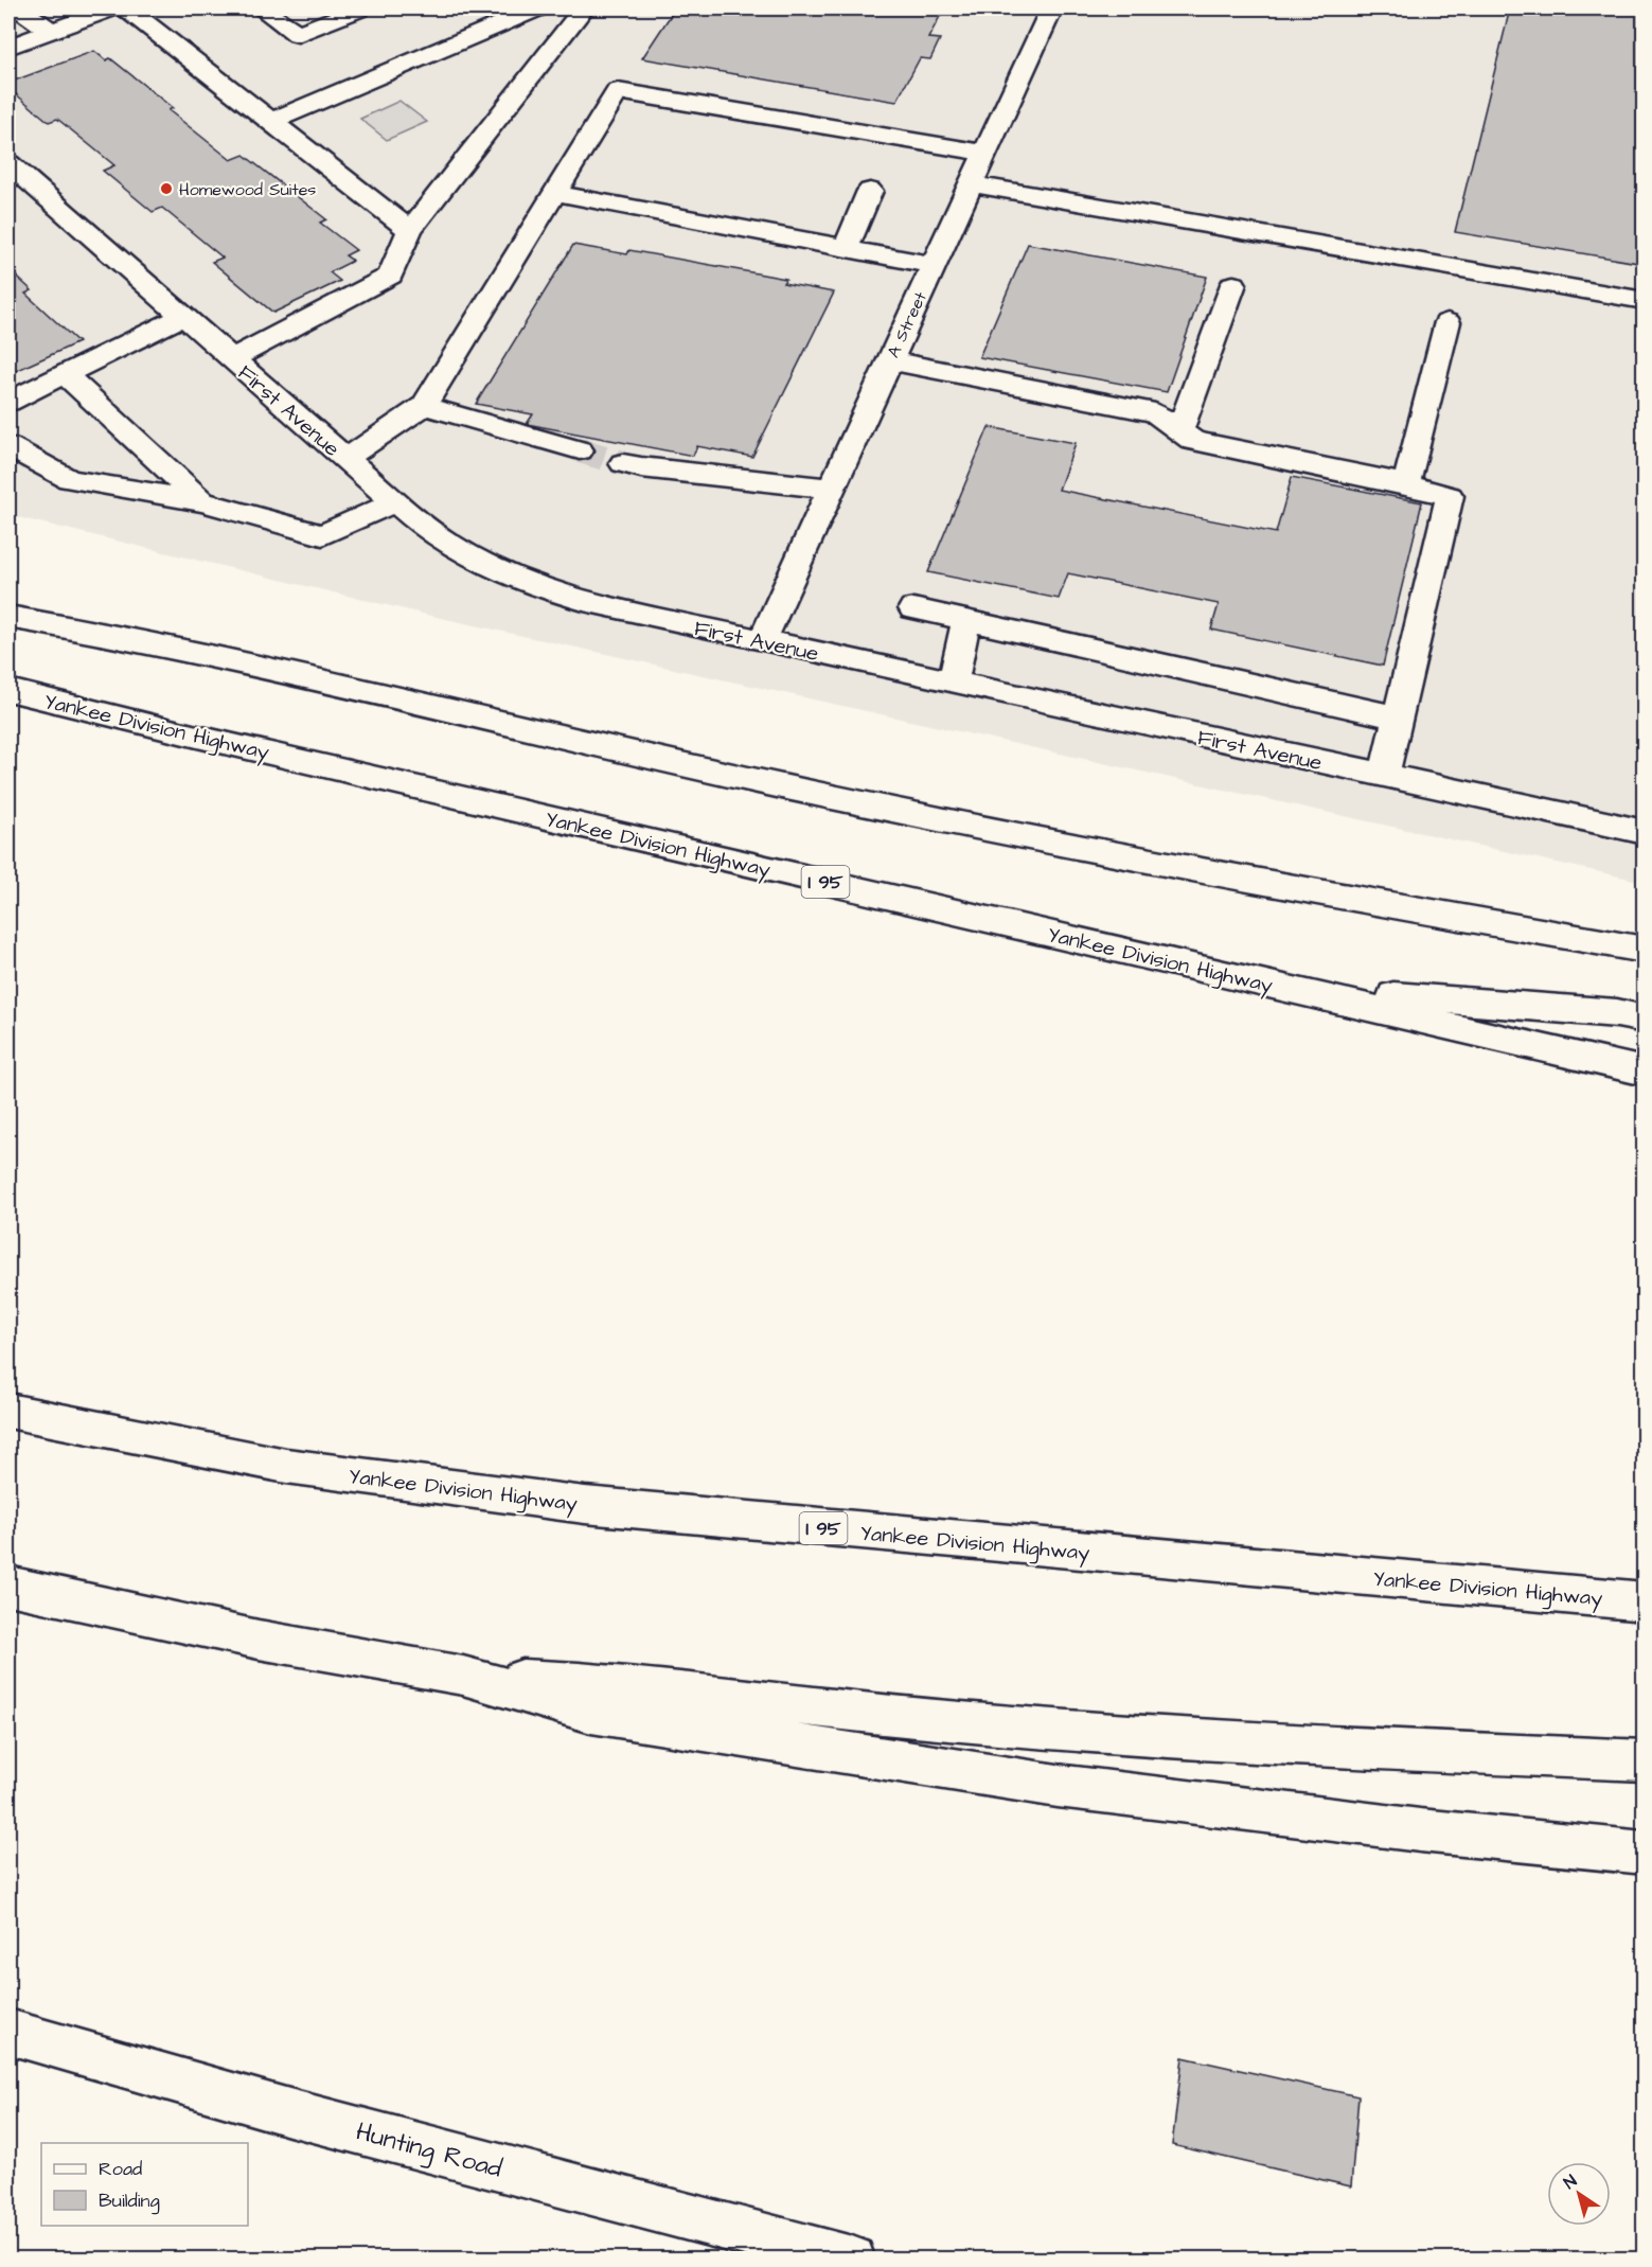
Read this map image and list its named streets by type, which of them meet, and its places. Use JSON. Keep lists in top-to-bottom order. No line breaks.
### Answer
{"streets":{"main road":["A Street","First Avenue","Yankee Division Highway","I 95","Hunting Road"]},"crossings":[["A Street","First Avenue"]],"places":["Homewood Suites"],"legend":["Road","Building"],"north":"top left"}
